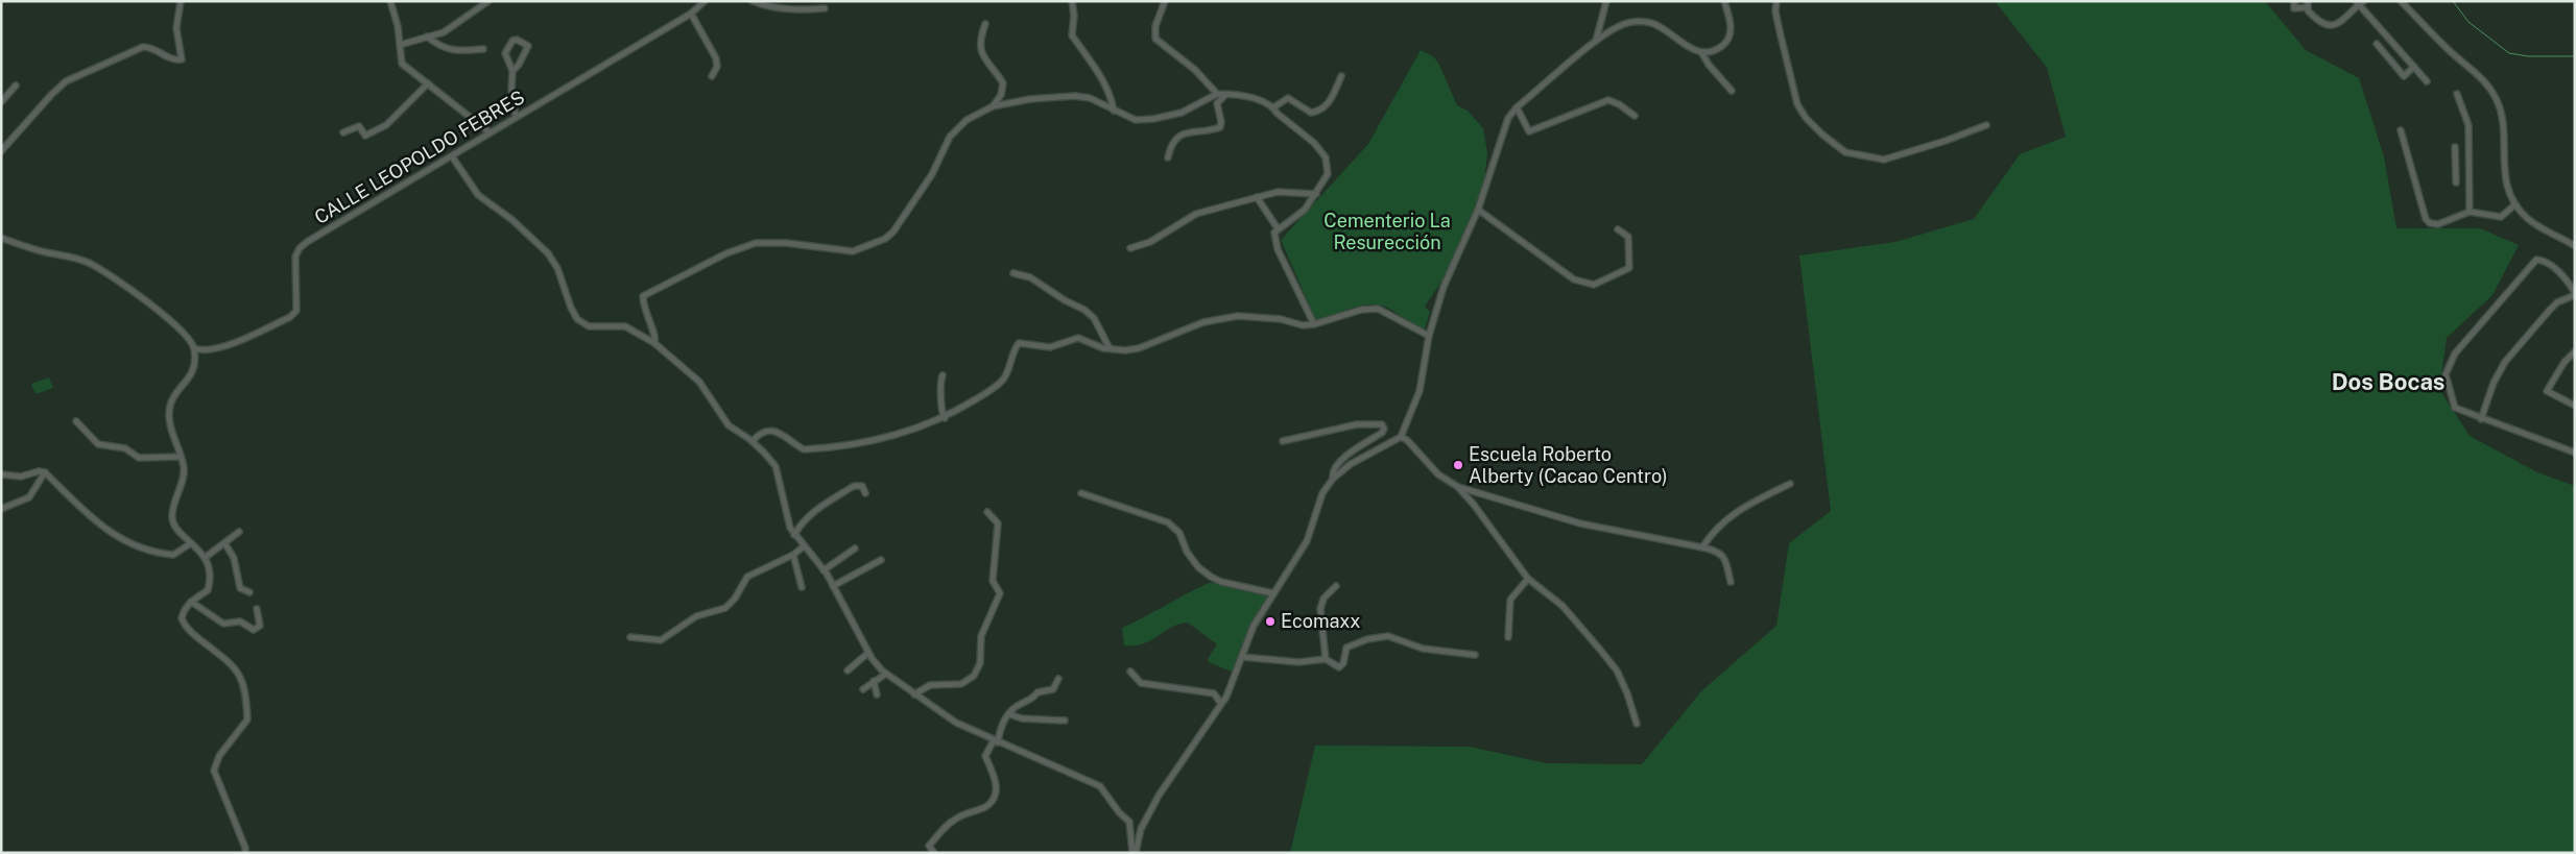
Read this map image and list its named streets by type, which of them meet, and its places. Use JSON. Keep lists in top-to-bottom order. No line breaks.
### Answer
{"streets":{"street":["CALLE LEOPOLDO FEBRES"]},"districts":["Dos Bocas"],"parks":["Cementerio La Resurección"],"places":["Escuela Roberto Alberty (Cacao Centro)","Ecomaxx"]}
